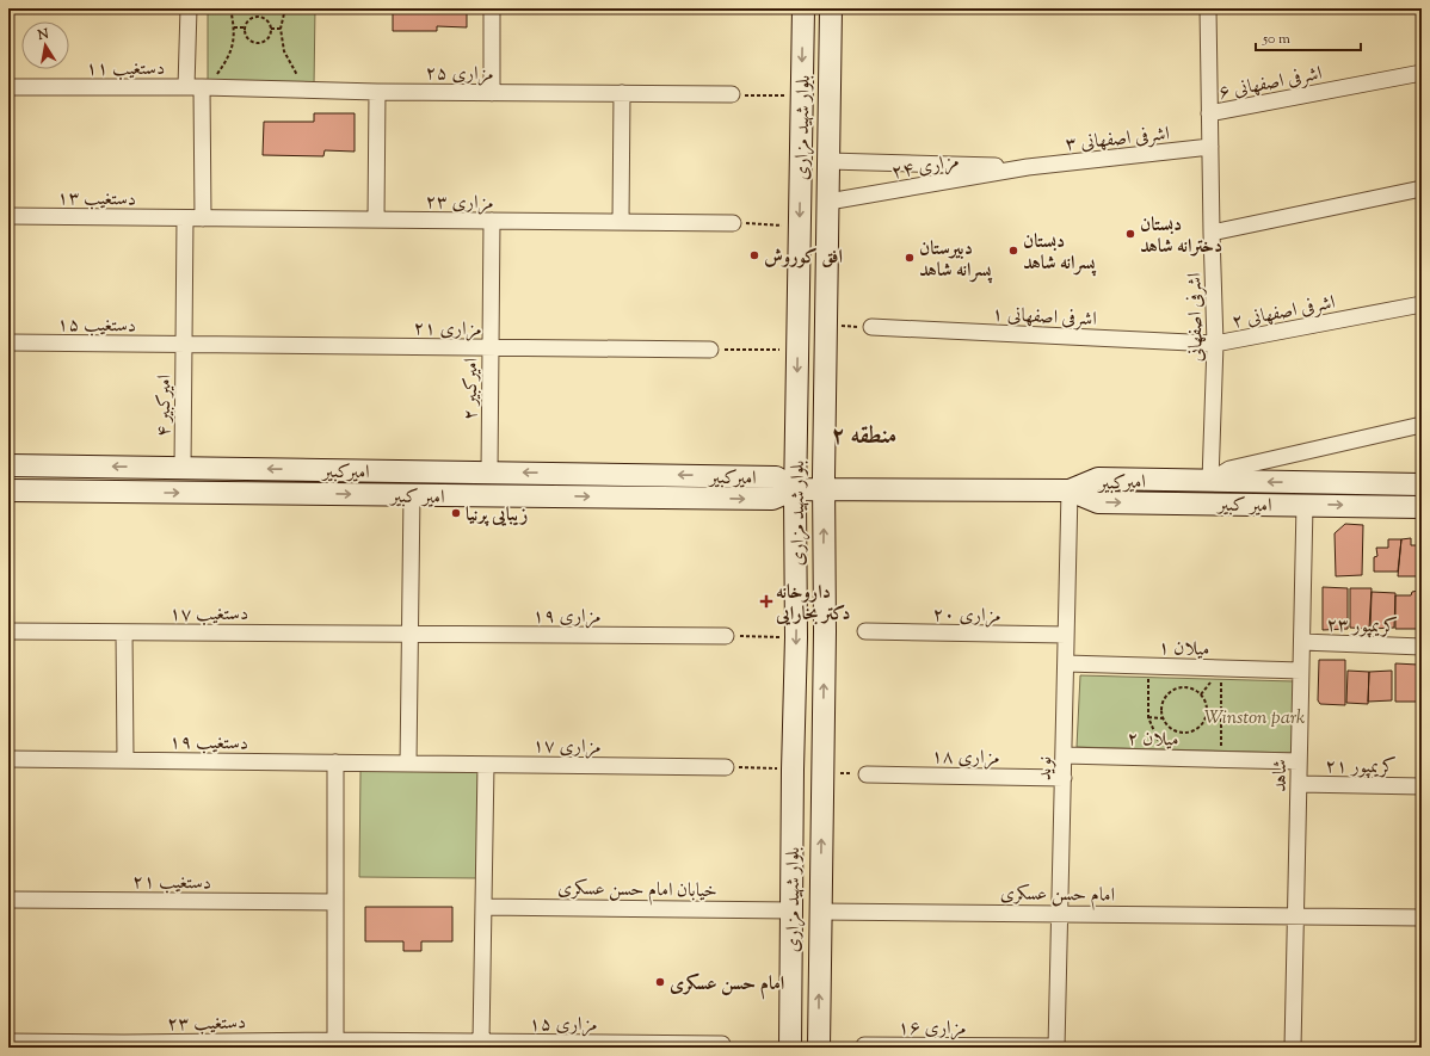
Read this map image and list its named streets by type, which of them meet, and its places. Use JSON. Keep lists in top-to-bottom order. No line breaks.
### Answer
{"streets":{"street":["دستغیب ۱۱","مزاری ۲۵","اشرفی اصفهانی ۶","بلوار شهید مزاری","اشرفی اصفهانی ۳","مزاری ۲۴","دستغیب ۱۳","مزاری ۲۳","اشرفی اصفهانی ۲","اشرفی اصفهانی ۱","اشرفی اصفهانی","دستغیب ۱۵","مزاری ۲۱","امیرکبیر ۲","امیرکبیر ۴","امیرکبیر","امیر کبیر","دستغیب ۱۷","مزاری ۲۰","مزاری ۱۹","کریمپور ۲۳","میلان ۱","میلان ۲","دستغیب ۱۹","مزاری ۱۷","مزاری ۱۸","کریمپور ۲۱","نوید","شاهد","دستغیب ۲۱","خیابان امام حسن عسکری","امام حسن عسکری","دستغیب ۲۳","مزاری ۱۵","مزاری ۱۶"]},"crossings":[["دستغیب ۱۱","مزاری ۲۵"],["اشرفی اصفهانی ۶","اشرفی اصفهانی"],["بلوار شهید مزاری","مزاری ۲۴"],["بلوار شهید مزاری","امیرکبیر"],["بلوار شهید مزاری","امیر کبیر"],["بلوار شهید مزاری","خیابان امام حسن عسکری"],["بلوار شهید مزاری","امام حسن عسکری"],["اشرفی اصفهانی ۳","مزاری ۲۴"],["اشرفی اصفهانی ۳","اشرفی اصفهانی"],["دستغیب ۱۳","مزاری ۲۳"],["دستغیب ۱۳","امیرکبیر ۴"],["مزاری ۲۳","امیرکبیر ۲"],["مزاری ۲۳","امیرکبیر ۴"],["اشرفی اصفهانی ۲","اشرفی اصفهانی ۱"],["اشرفی اصفهانی ۲","اشرفی اصفهانی"],["اشرفی اصفهانی ۱","اشرفی اصفهانی"],["اشرفی اصفهانی","امیرکبیر"],["دستغیب ۱۵","مزاری ۲۱"],["دستغیب ۱۵","امیرکبیر ۴"],["مزاری ۲۱","امیرکبیر ۲"],["مزاری ۲۱","امیرکبیر ۴"],["امیرکبیر ۲","امیرکبیر"],["امیرکبیر ۴","امیرکبیر"],["امیرکبیر","امیر کبیر"],["امیرکبیر","نوید"],["امیر کبیر","نوید"],["امیر کبیر","شاهد"],["دستغیب ۱۷","مزاری ۱۹"],["مزاری ۲۰","نوید"],["کریمپور ۲۳","شاهد"],["میلان ۱","نوید"],["میلان ۱","شاهد"],["میلان ۲","نوید"],["میلان ۲","شاهد"],["دستغیب ۱۹","مزاری ۱۷"],["مزاری ۱۸","نوید"],["کریمپور ۲۱","شاهد"],["نوید","امام حسن عسکری"],["نوید","مزاری ۱۶"],["شاهد","امام حسن عسکری"],["دستغیب ۲۳","مزاری ۱۵"]],"one_way":["امیرکبیر","امیر کبیر"],"districts":["منطقه ۲"],"parks":["Winston park"],"places":{"other":["دبستان دخترانه شاهد","دبستان پسرانه شاهد","افق کوروش","دبیرستان پسرانه شاهد","زیبایی پرنیا","امام حسن عسکری"],"health":["داروخانه دکتر بخارایی"]},"scale_bar":"50 m","north":"top"}
